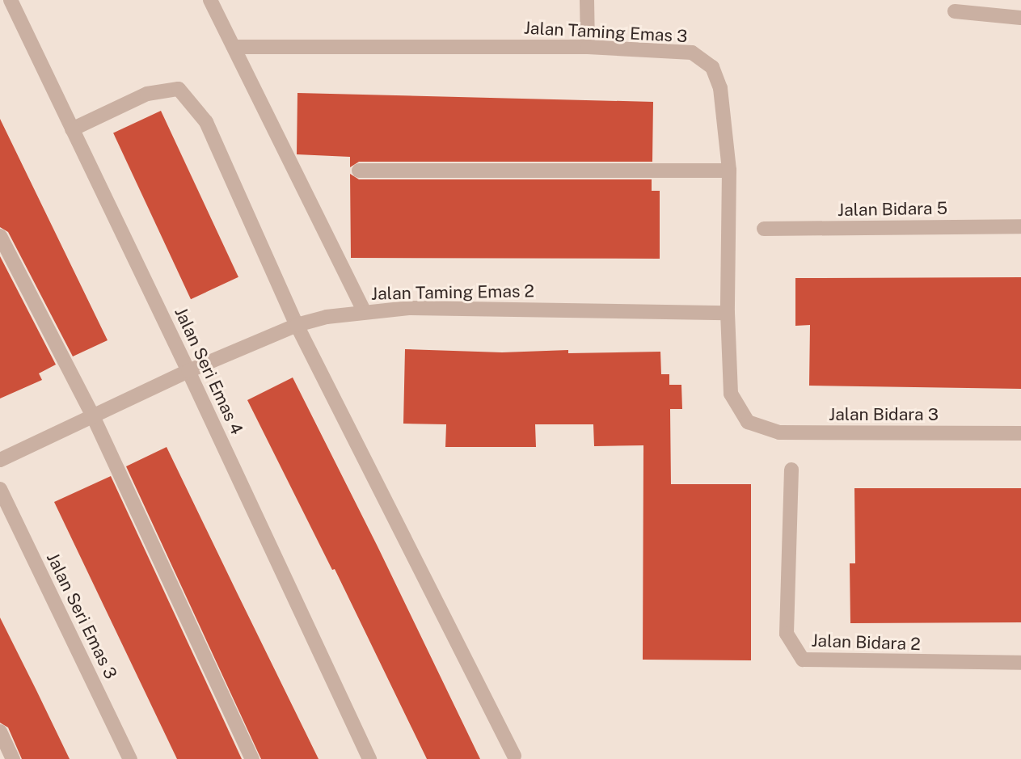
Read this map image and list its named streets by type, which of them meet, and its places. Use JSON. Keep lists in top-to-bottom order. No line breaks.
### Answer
{"streets":{"street":["Jalan Taming Emas 3","Jalan Bidara 5","Jalan Taming Emas 2","Jalan Seri Emas 4","Jalan Bidara 3","Jalan Seri Emas 3","Jalan Bidara 2"]},"crossings":[["Jalan Taming Emas 3","Jalan Taming Emas 2"],["Jalan Taming Emas 3","Jalan Bidara 3"],["Jalan Taming Emas 2","Jalan Seri Emas 4"]]}
